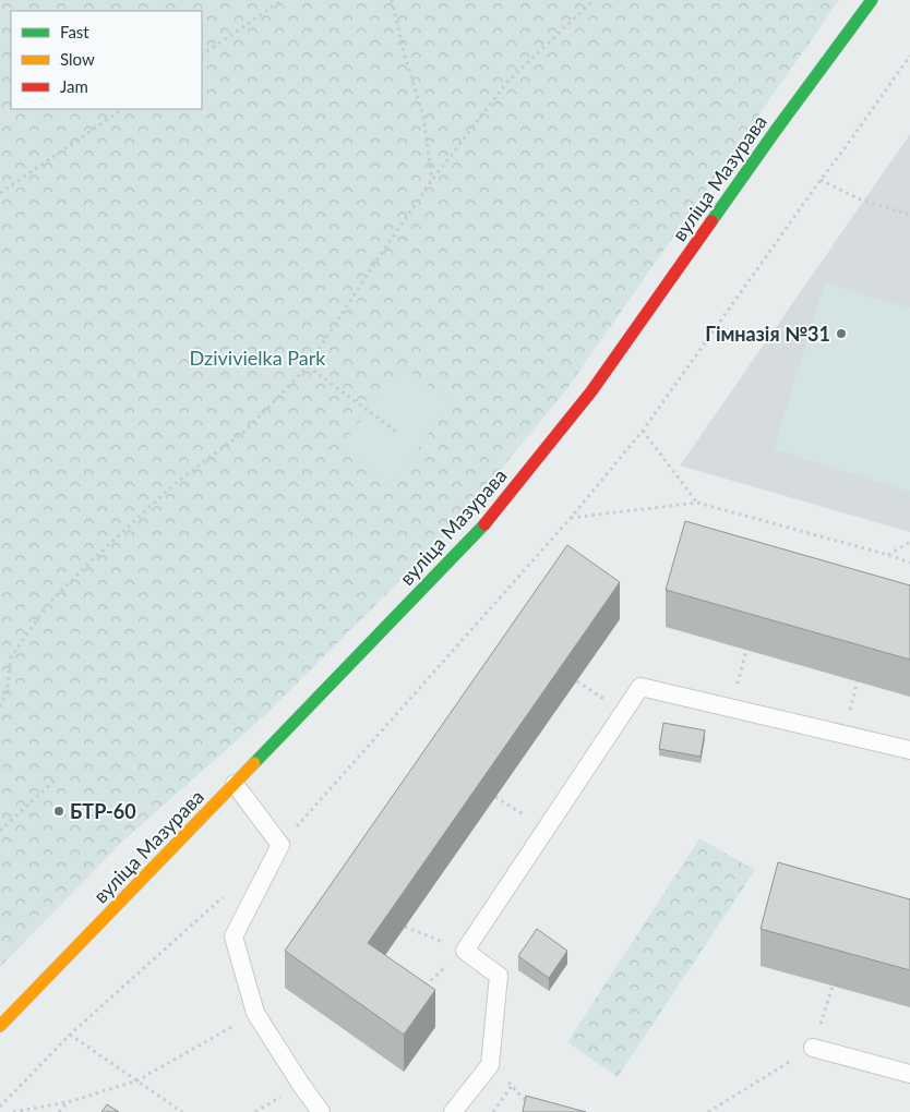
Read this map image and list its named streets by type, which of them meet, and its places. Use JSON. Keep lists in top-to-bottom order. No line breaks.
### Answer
{"streets":{"main road":["вуліца Мазурава"]},"parks":["Dzivivielka Park"],"places":["Гімназія №31","БТР-60"],"legend":["Fast","Slow","Jam"]}
